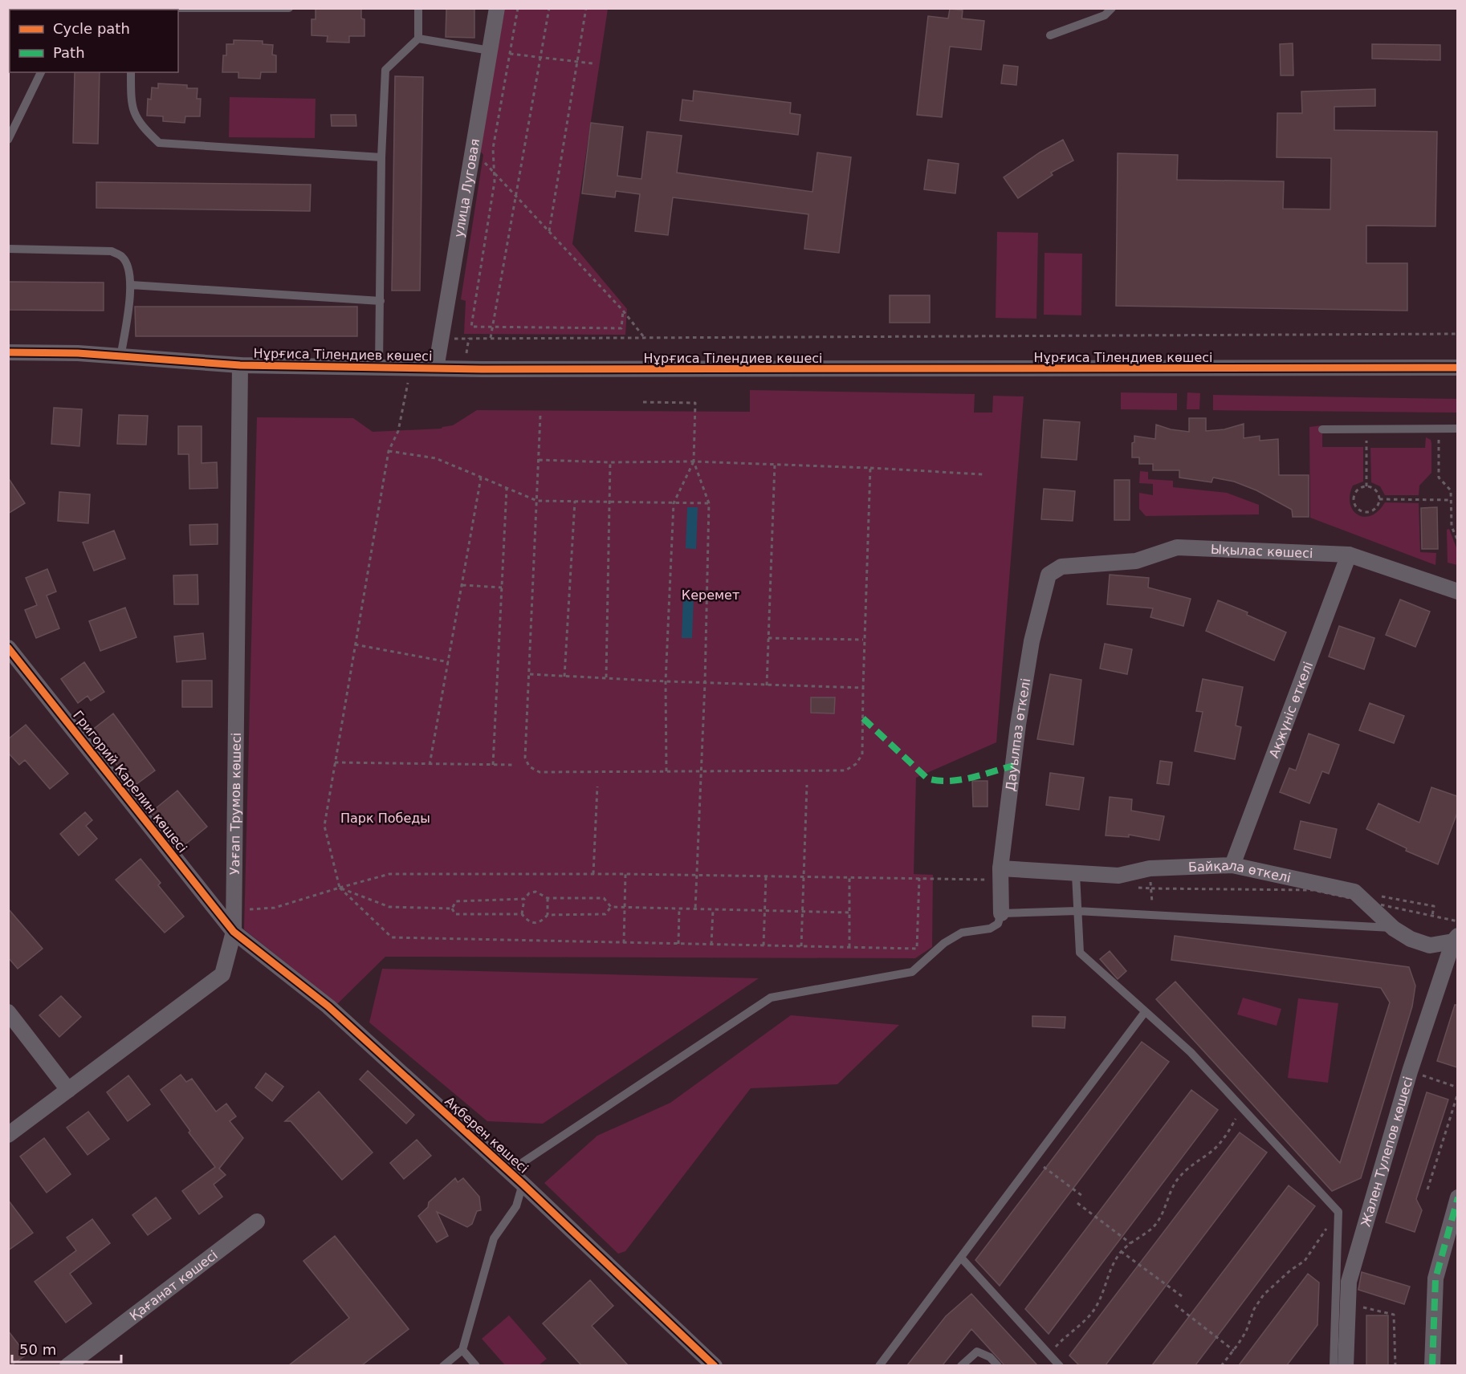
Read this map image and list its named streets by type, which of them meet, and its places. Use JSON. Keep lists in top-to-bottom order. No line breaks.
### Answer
{"streets":{"street":["улица Луговая","Нұрғиса Тілендиев көшесі","Ықылас көшесі","Ақжүніс өткелі","Дауылпаз өткелі","Григорий Карелин көшесі","Уағап Трумов көшесі","Байқала өткелі","Ақберен көшесі","Жален Тулепов көшесі","Қағанат көшесі"]},"crossings":[["улица Луговая","Нұрғиса Тілендиев көшесі"],["Нұрғиса Тілендиев көшесі","Уағап Трумов көшесі"],["Ықылас көшесі","Ақжүніс өткелі"],["Ықылас көшесі","Дауылпаз өткелі"],["Ақжүніс өткелі","Байқала өткелі"],["Дауылпаз өткелі","Байқала өткелі"],["Григорий Карелин көшесі","Уағап Трумов көшесі"],["Григорий Карелин көшесі","Ақберен көшесі"],["Уағап Трумов көшесі","Ақберен көшесі"],["Байқала өткелі","Жален Тулепов көшесі"]],"parks":["Керемет","Парк Победы"],"legend":["Cycle path","Path"],"scale_bar":"50 m"}
